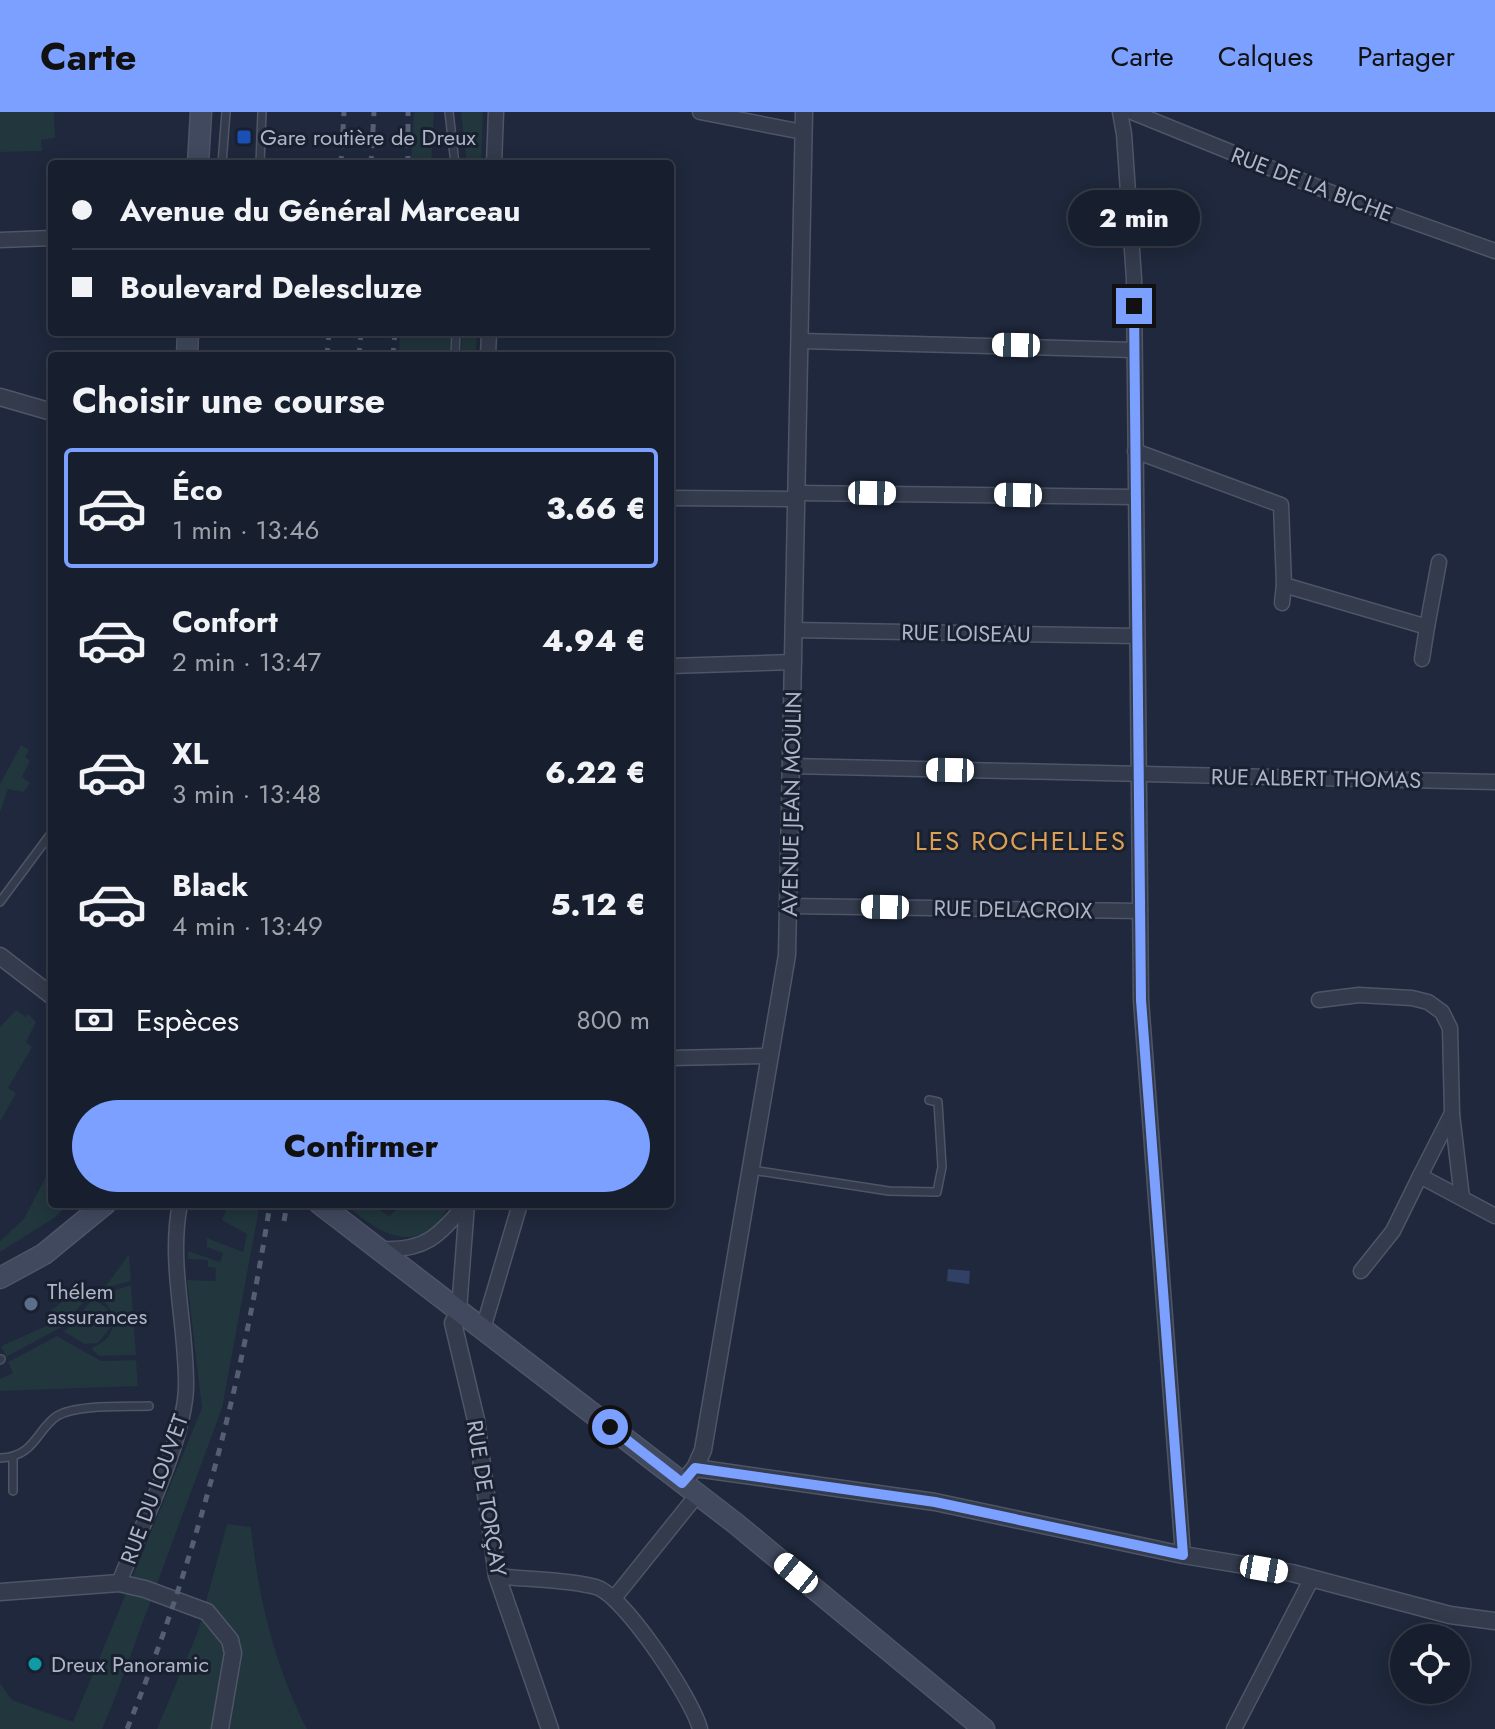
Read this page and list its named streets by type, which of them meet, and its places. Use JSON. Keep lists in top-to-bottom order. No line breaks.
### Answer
{"streets":{"street":["RUE DE LA BICHE","RUE LOISEAU","RUE ALBERT THOMAS","AVENUE JEAN MOULIN","RUE DELACROIX","RUE DU LOUVET","RUE DE TORÇAY"]},"crossings":[["RUE LOISEAU","AVENUE JEAN MOULIN"],["RUE ALBERT THOMAS","AVENUE JEAN MOULIN"],["AVENUE JEAN MOULIN","RUE DELACROIX"]],"districts":["LES ROCHELLES"],"places":{"transit":["Gare routière de Dreux"],"other":["Thélem assurances","Dreux Panoramic"]},"page":{"header":"Carte","nav":["Carte","Calques","Partager"],"banner":["Avenue du Général Marceau","Boulevard Delescluze"],"bubble":"2 min","heading":"Choisir une course","list":[{"name":"Éco","note":"1 min · 13:46","value":"3.66 €"},{"name":"Confort","note":"2 min · 13:47","value":"4.94 €"},{"name":"XL","note":"3 min · 13:48","value":"6.22 €"},{"name":"Black","note":"4 min · 13:49","value":"5.12 €"}],"pay":["Espèces","800 m"],"buttons":"Confirmer"}}
